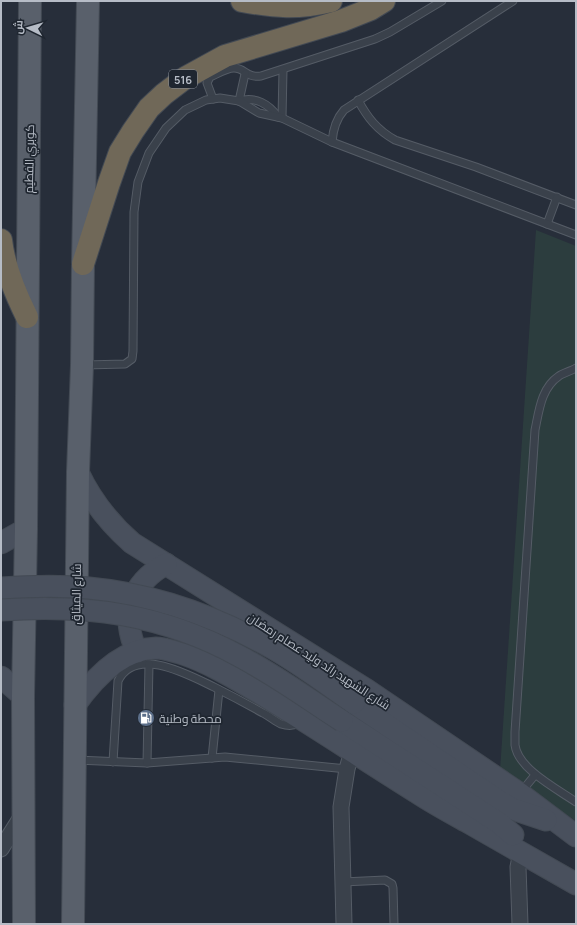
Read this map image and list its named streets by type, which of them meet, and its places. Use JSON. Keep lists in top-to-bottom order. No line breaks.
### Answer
{"streets":{"highway":["516"],"main road":["كوبري الفطيم","شارع الميثاق"],"street":["شارع الشهيد رائد وليد عصام رمضان"]},"crossings":[["516","شارع الميثاق"],["شارع الميثاق","شارع الشهيد رائد وليد عصام رمضان"]],"places":{"fuel station":["محطة وطنية"]},"north":"left"}
